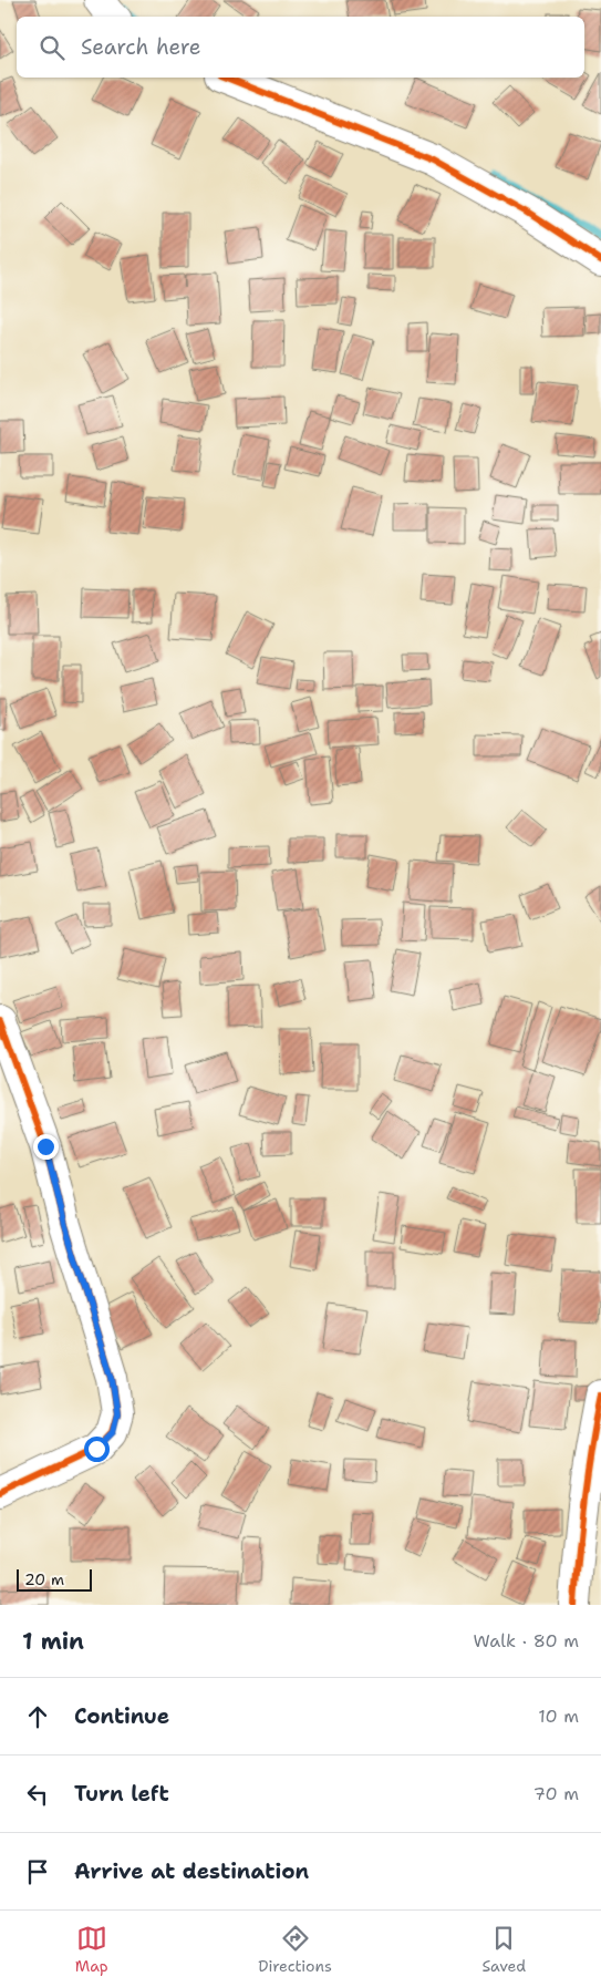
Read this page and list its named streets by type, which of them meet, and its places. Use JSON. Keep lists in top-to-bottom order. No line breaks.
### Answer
{"scale_bar":"20 m","page":{"search":"Search here","scale":"20 m","heading":["1 min","Walk · 80 m"],"list":[["Continue","10 m"],["Turn left","70 m"],"Arrive at destination"],"nav":["Map","Directions","Saved"]}}
